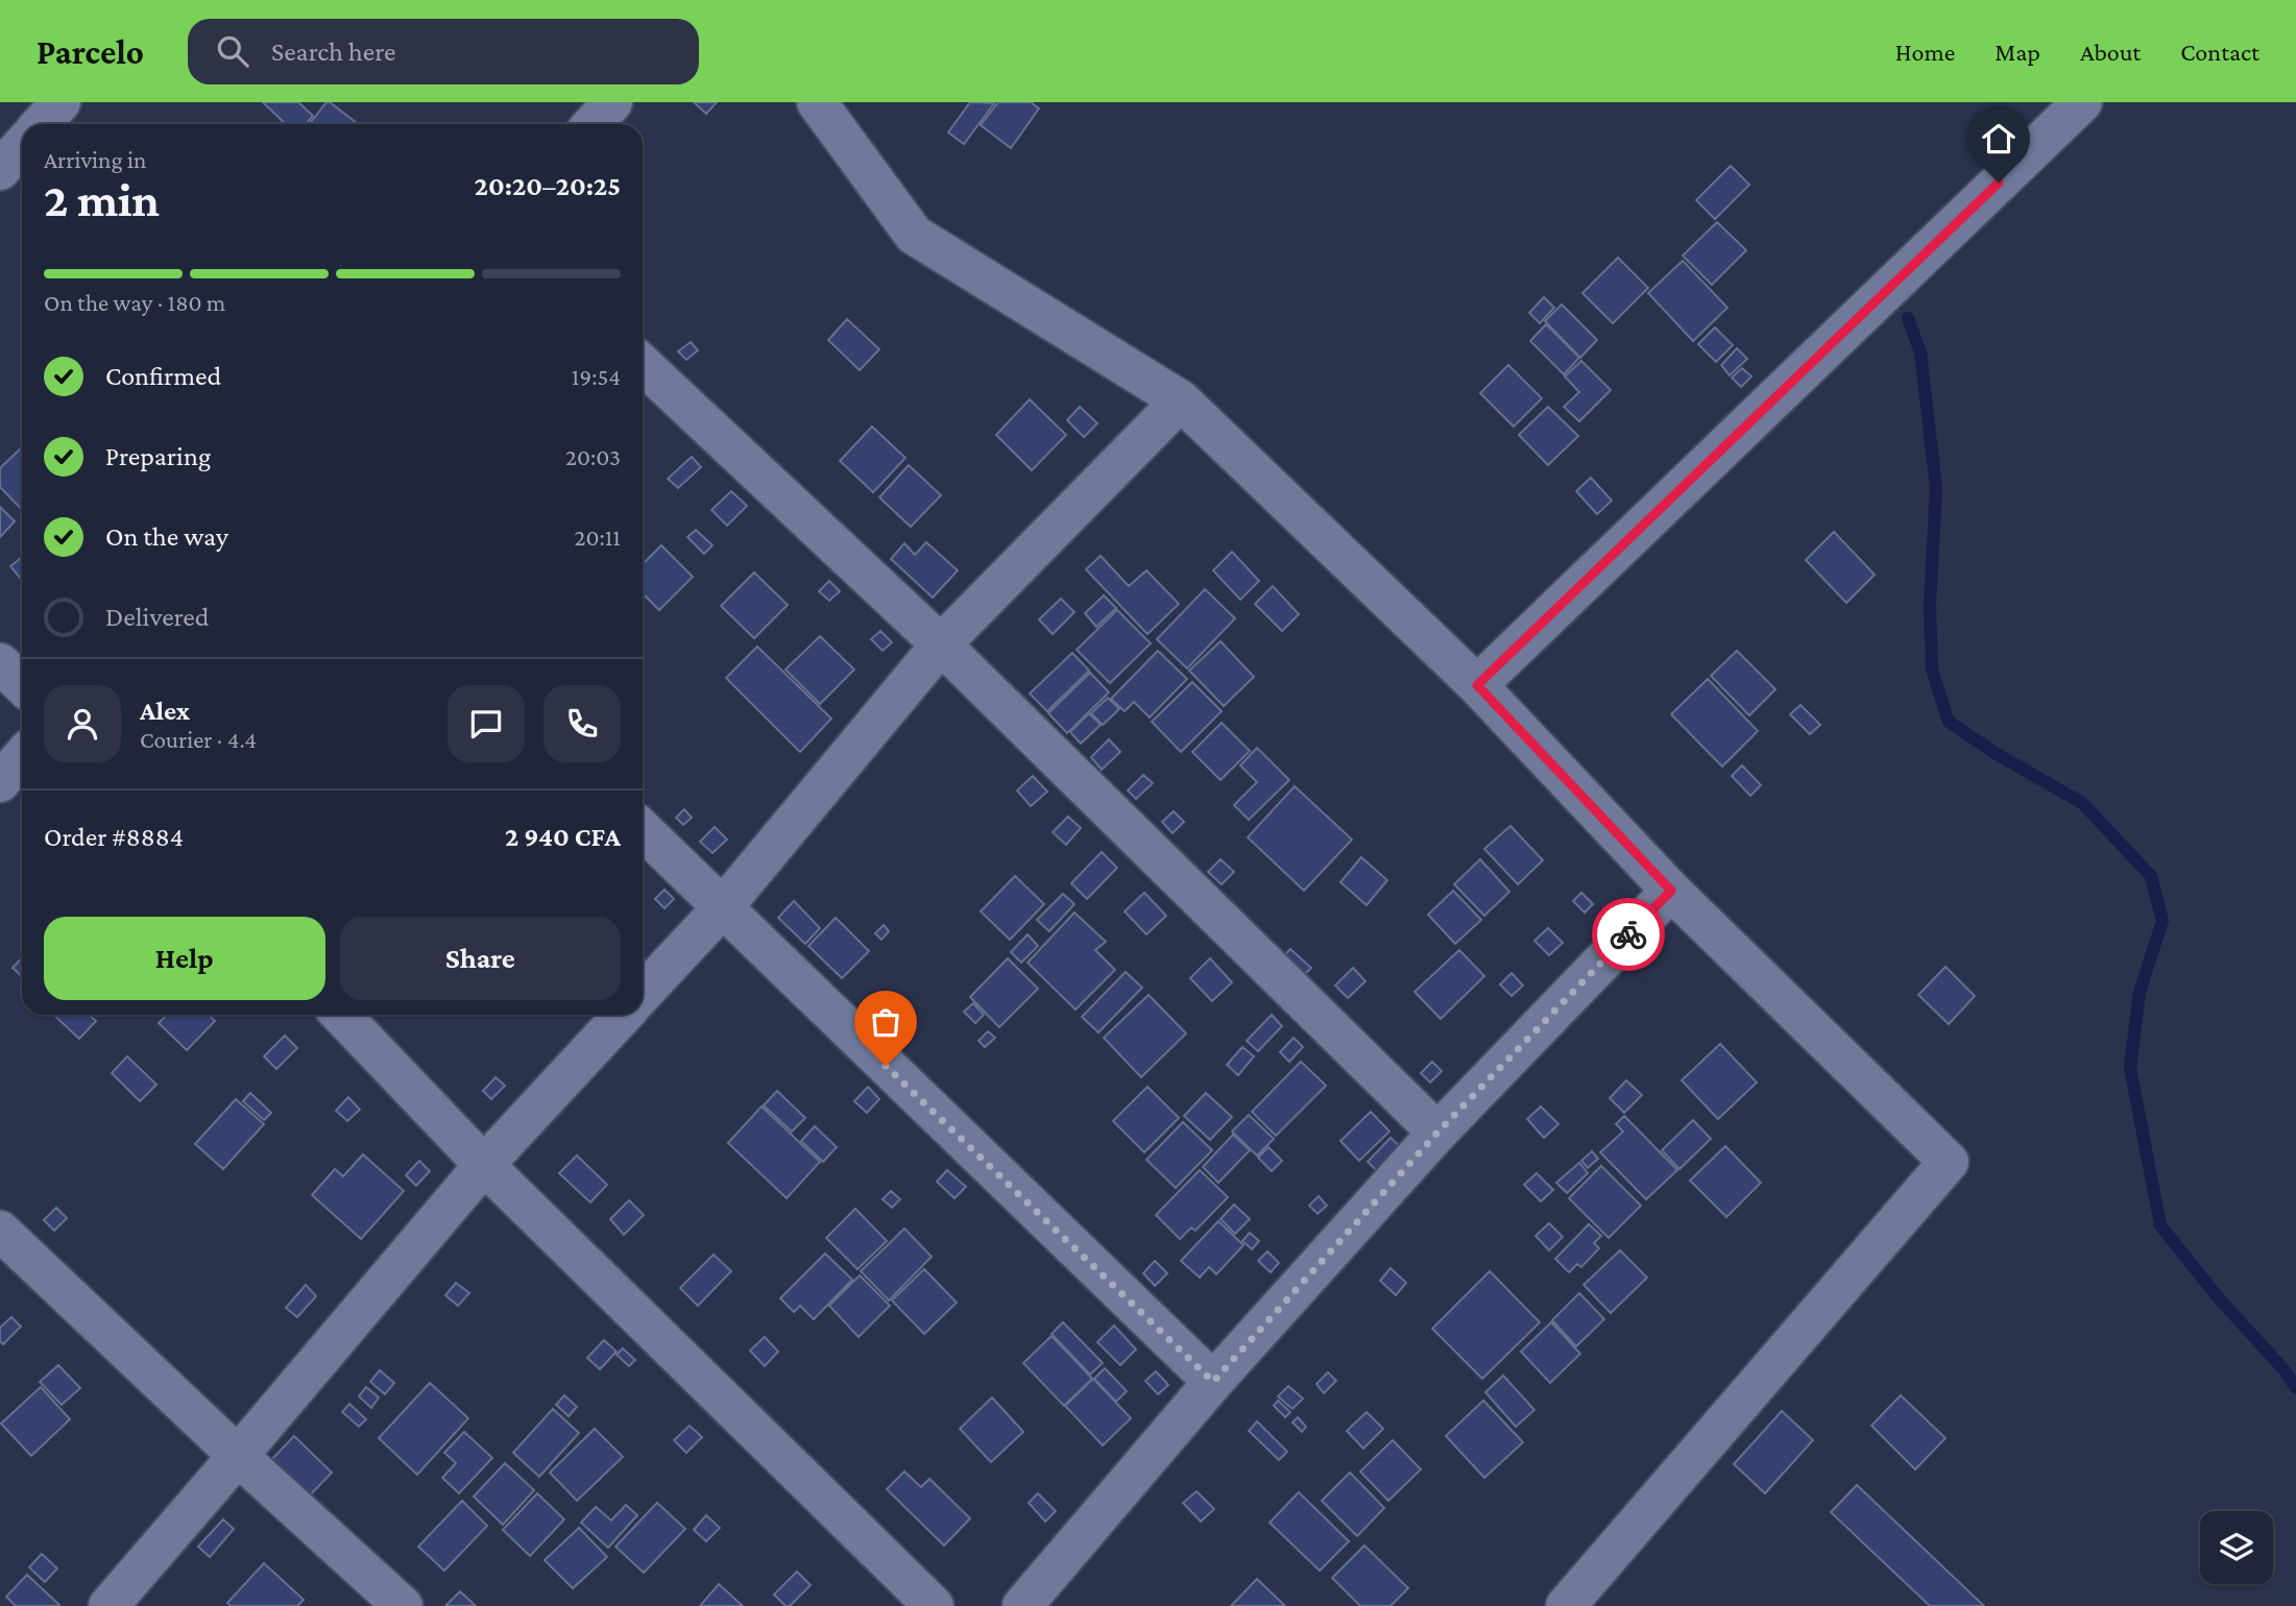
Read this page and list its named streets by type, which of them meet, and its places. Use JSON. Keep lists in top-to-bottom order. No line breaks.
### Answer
{"page":{"header":"Parcelo","search":"Search here","nav":["Home","Map","About","Contact"],"heading":["2 min","Arriving in","20:20–20:25"],"panel":["Alex","Courier · 4.4","Order #8884","2 940 CFA"],"bar":"On the way · 180 m","list":[["Confirmed","19:54"],["Preparing","20:03"],["On the way","20:11"],"Delivered"],"buttons":["Help","Share"]}}
